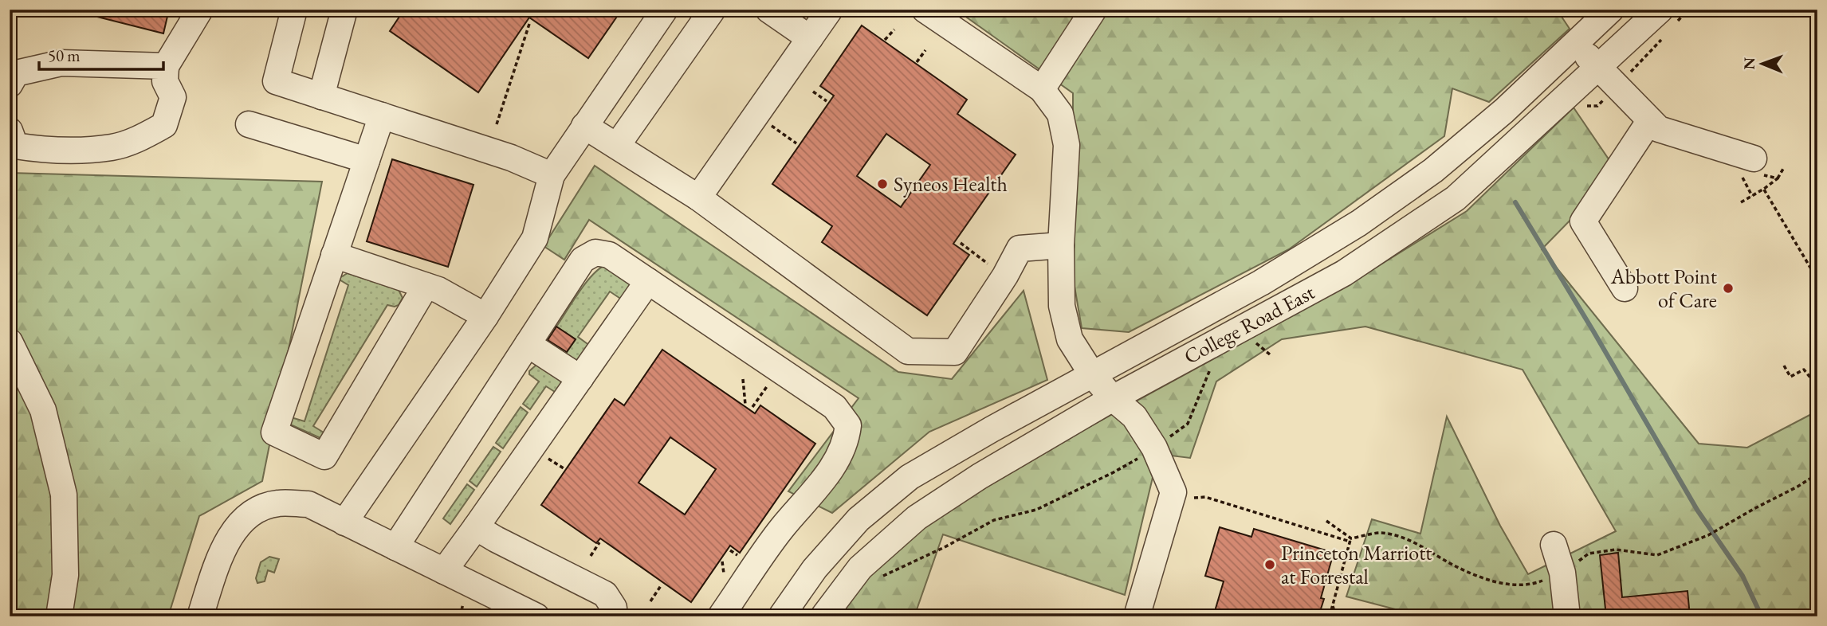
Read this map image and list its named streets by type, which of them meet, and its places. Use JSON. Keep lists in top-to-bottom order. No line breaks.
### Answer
{"streets":{"street":["College Road East"]},"places":["Syneos Health","Abbott Point of Care","Princeton Marriott at Forrestal"],"scale_bar":"50 m","north":"left"}
